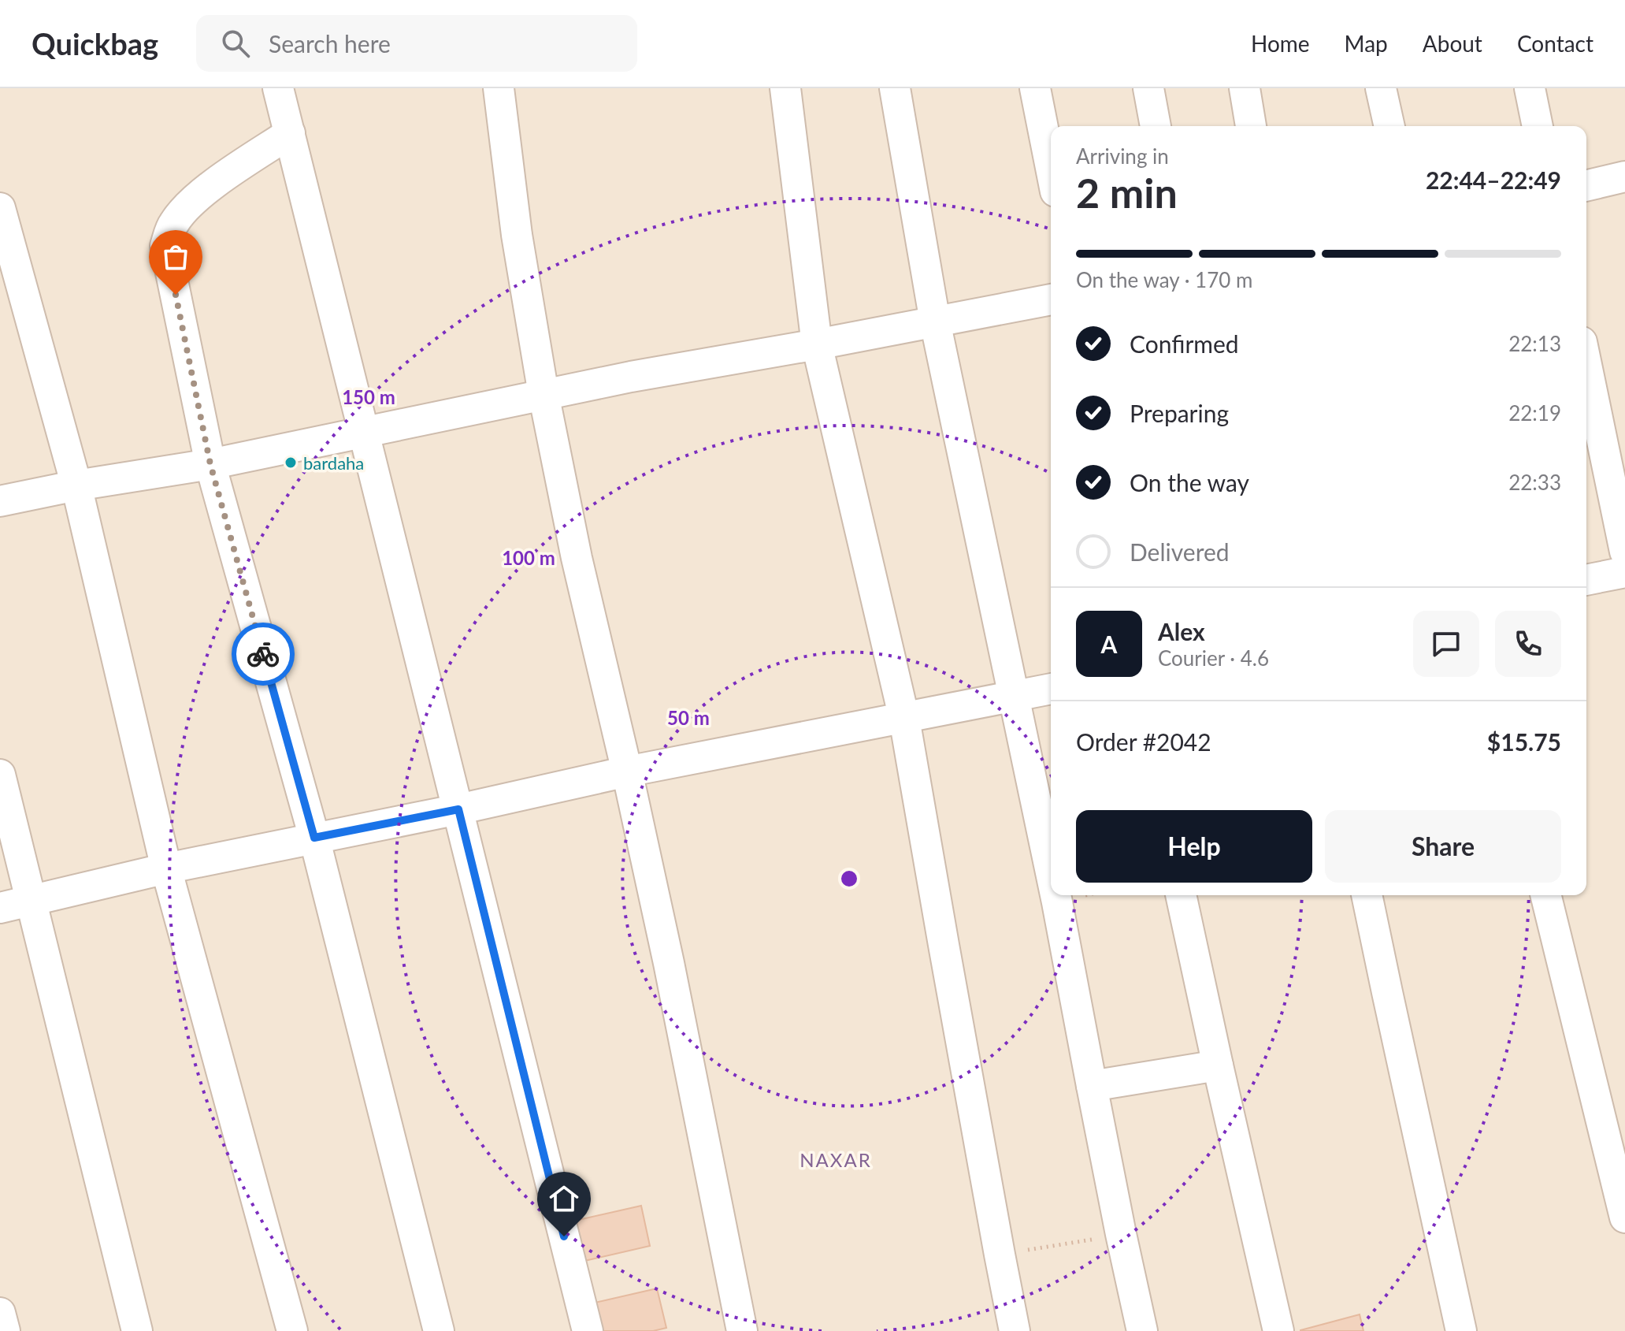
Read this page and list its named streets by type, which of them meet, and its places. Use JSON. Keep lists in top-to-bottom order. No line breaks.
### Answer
{"districts":["NAXAR"],"places":["bardaha"],"page":{"header":"Quickbag","search":"Search here","nav":["Home","Map","About","Contact"],"heading":["2 min","Arriving in","22:44–22:49"],"panel":["Alex","Courier · 4.6","Order #2042","$15.75"],"bar":"On the way · 170 m","list":[["Confirmed","22:13"],["Preparing","22:19"],["On the way","22:33"],"Delivered"],"round":"A","buttons":["Help","Share"]},"rings":["150 m","100 m","50 m"]}
